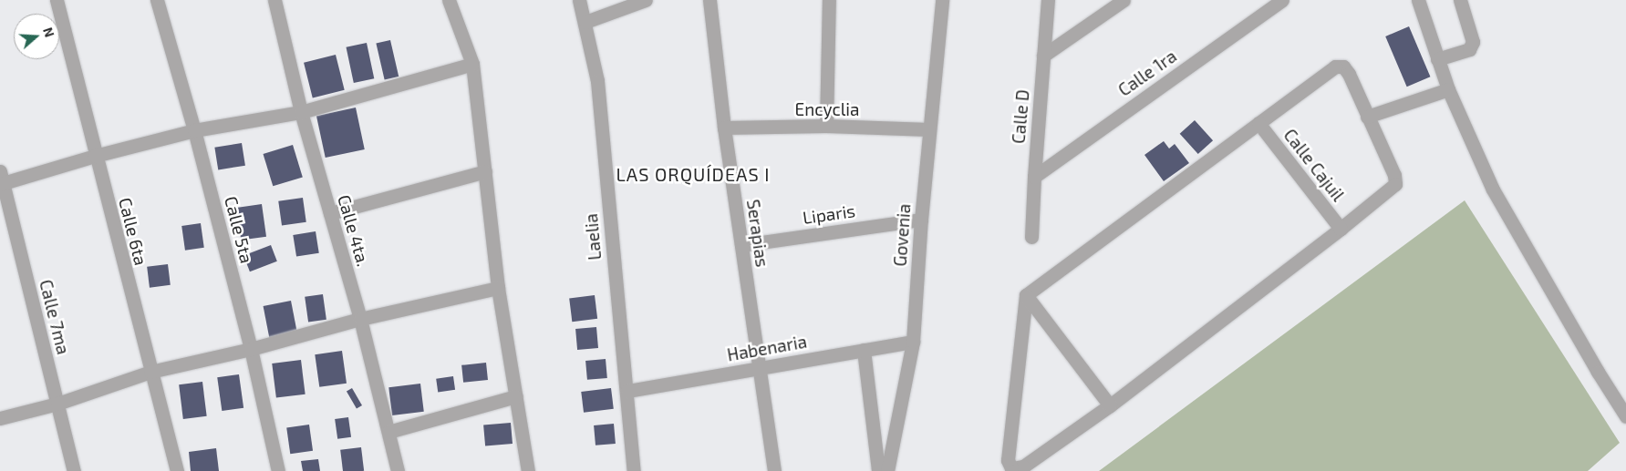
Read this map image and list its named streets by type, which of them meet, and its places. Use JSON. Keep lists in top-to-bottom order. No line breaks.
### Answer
{"streets":{"street":["Calle 1ra","Encyclia","Calle D","Calle Cajuil","Liparis","Calle 5ta","Calle 4ta.","Calle 6ta","Serapias","Govenia","Laelia","Calle 7ma","Habenaria"]},"crossings":[["Calle 1ra","Calle D"],["Encyclia","Serapias"],["Encyclia","Govenia"],["Liparis","Serapias"],["Liparis","Govenia"],["Serapias","Habenaria"],["Govenia","Habenaria"],["Laelia","Habenaria"]],"districts":["LAS ORQUÍDEAS I"],"north":"right"}
